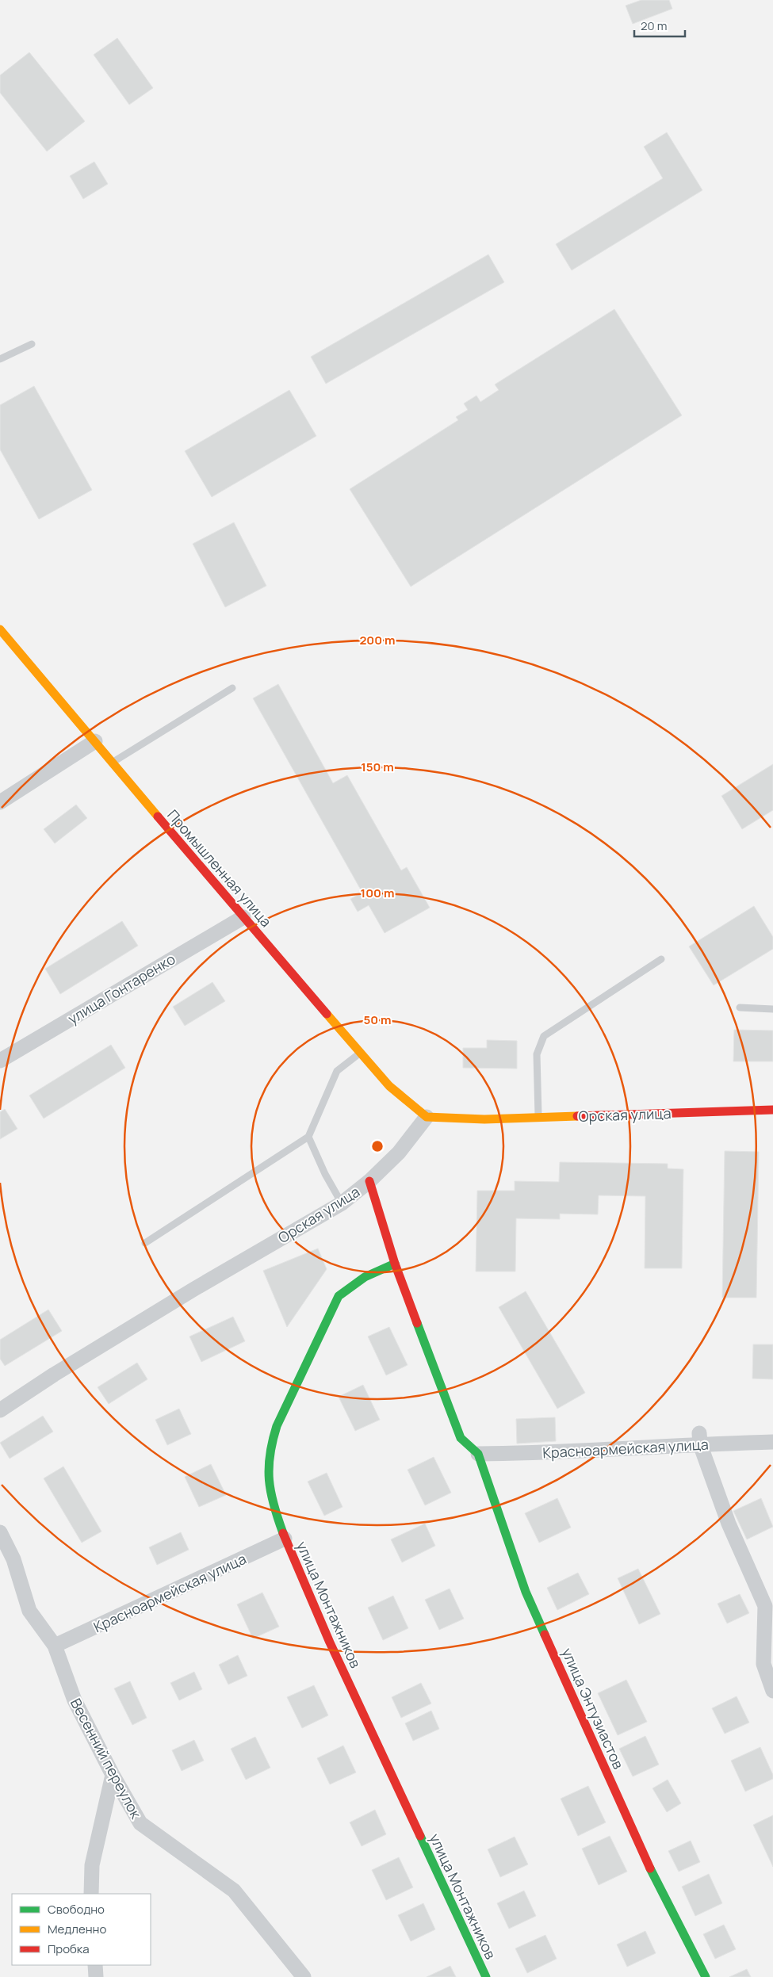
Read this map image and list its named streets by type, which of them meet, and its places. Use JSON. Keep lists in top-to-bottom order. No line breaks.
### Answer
{"streets":{"street":["Промышленная улица","улица Гонтаренко","Орская улица","Красноармейская улица","улица Монтажников","улица Энтузиастов","Весенний переулок"]},"crossings":[["Промышленная улица","улица Гонтаренко"],["Промышленная улица","Орская улица"],["Орская улица","улица Энтузиастов"],["Красноармейская улица","улица Монтажников"],["Красноармейская улица","улица Энтузиастов"],["Красноармейская улица","Весенний переулок"],["улица Монтажников","улица Энтузиастов"]],"legend":["Свободно","Медленно","Пробка"],"scale_bar":"20 m","rings":["200 m","150 m","100 m","50 m"]}
